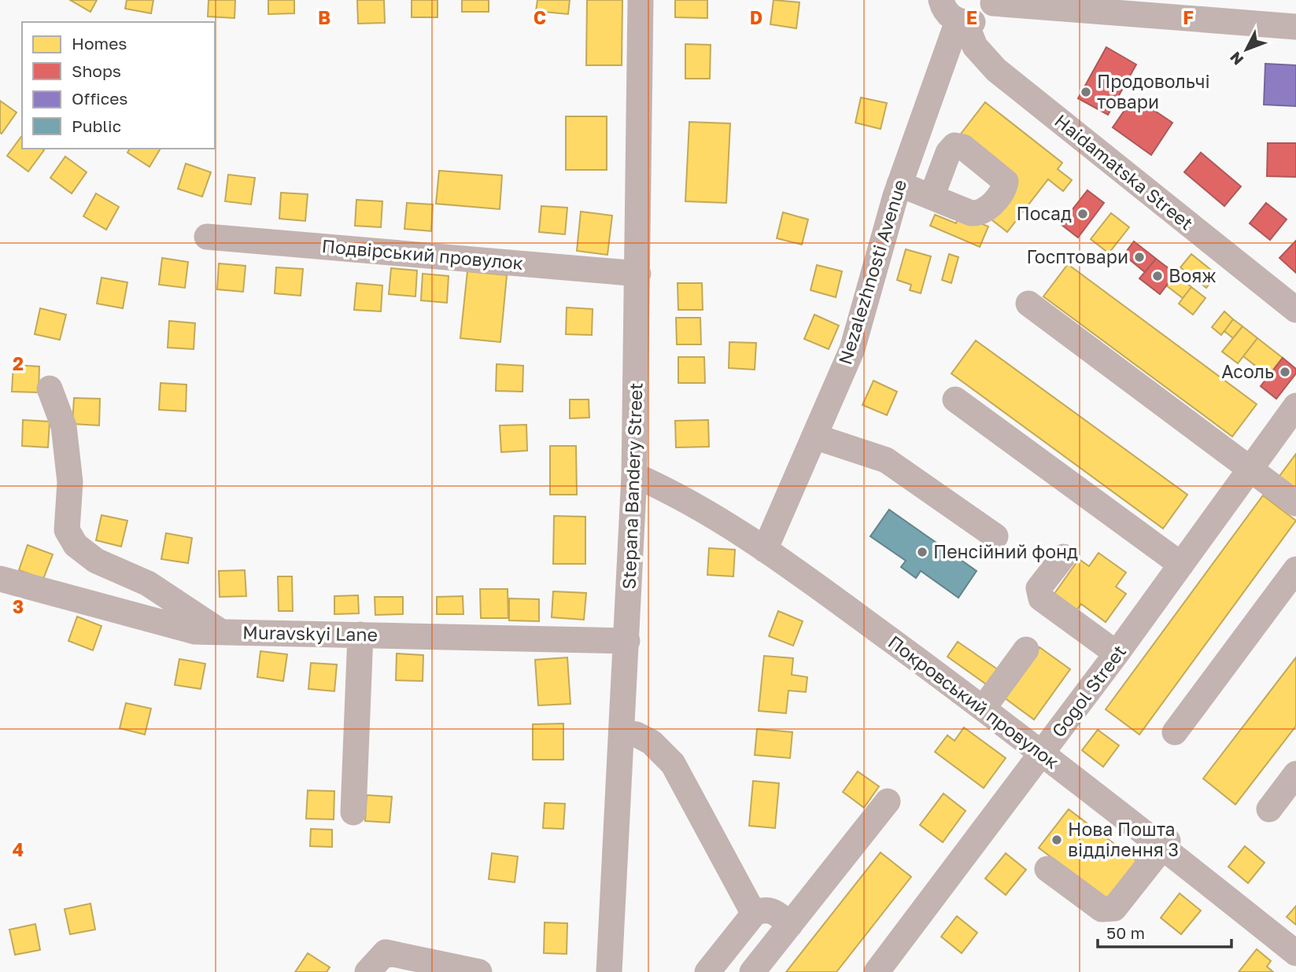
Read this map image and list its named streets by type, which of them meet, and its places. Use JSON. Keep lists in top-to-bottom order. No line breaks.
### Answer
{"streets":{"street":["Haidamatska Street","Подвірський провулок","Nezalezhnosti Avenue","Stepana Bandery Street","Muravskyi Lane","Gogol Street","Покровський провулок"]},"crossings":[["Haidamatska Street","Nezalezhnosti Avenue"],["Подвірський провулок","Stepana Bandery Street"],["Nezalezhnosti Avenue","Покровський провулок"],["Stepana Bandery Street","Muravskyi Lane"],["Stepana Bandery Street","Покровський провулок"],["Gogol Street","Покровський провулок"]],"places":["Продовольчі товари","Посад","Госптовари","Вояж","Асоль","Пенсійний фонд","Нова Пошта відділення 3"],"legend":["Homes","Shops","Offices","Public"],"scale_bar":"50 m","north":"bottom left","grid":{"columns":["B","C","D","E","F"],"rows":["2","3","4"]}}
